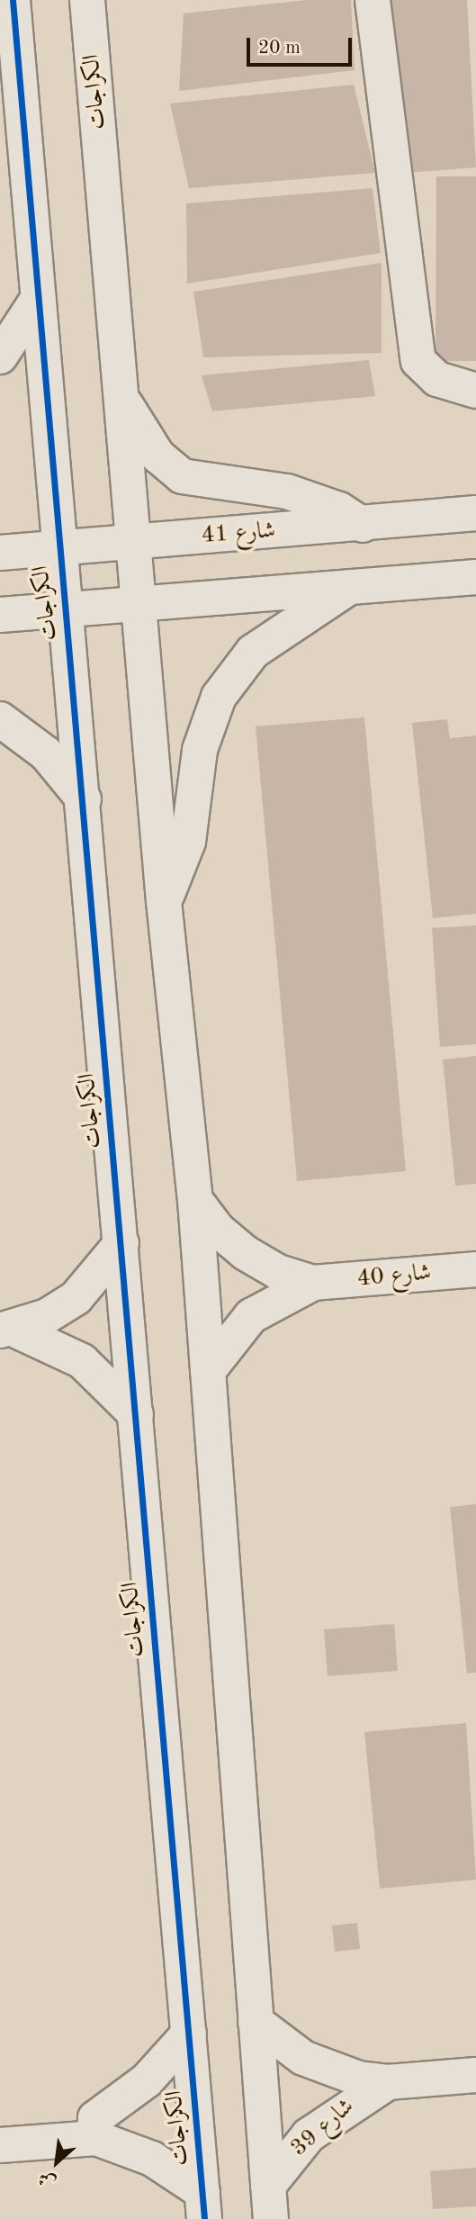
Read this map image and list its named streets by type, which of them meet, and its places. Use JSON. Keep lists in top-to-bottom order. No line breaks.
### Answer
{"streets":{"street":["الكراجات","شارع 41","شارع 40","شارع 39"]},"crossings":[["الكراجات","شارع 41"],["الكراجات","شارع 40"],["الكراجات","شارع 39"]],"scale_bar":"20 m","north":"bottom left"}
